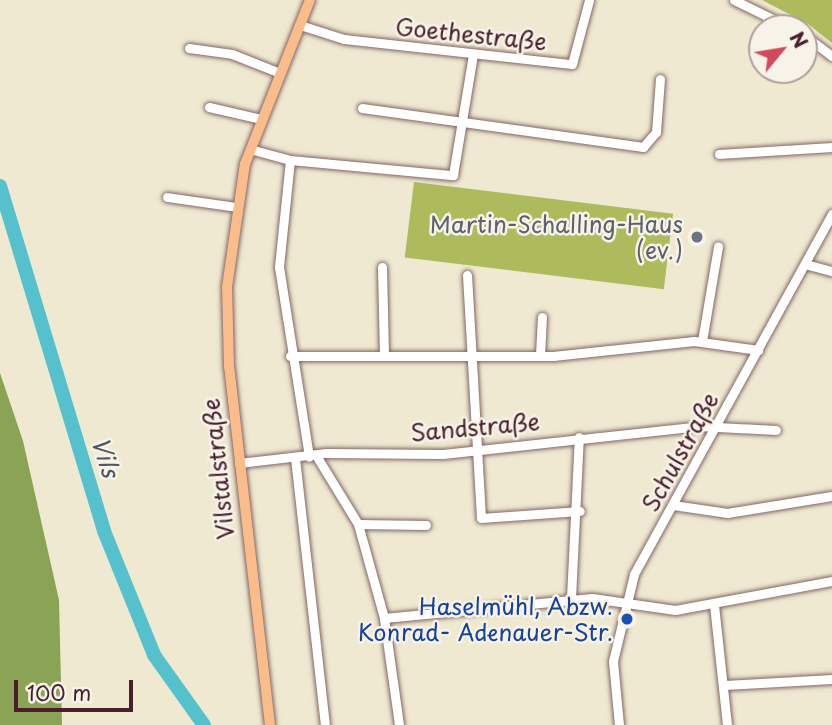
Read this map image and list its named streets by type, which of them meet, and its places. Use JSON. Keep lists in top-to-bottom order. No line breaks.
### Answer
{"streets":{"main road":["Vilstalstraße"],"street":["Goethestraße","Sandstraße","Schulstraße"]},"crossings":[["Goethestraße","Vilstalstraße"],["Sandstraße","Schulstraße"],["Sandstraße","Vilstalstraße"]],"water":["Vils"],"places":["Martin-Schalling-Haus (ev.)","Haselmühl, Abzw. Konrad- Adenauer-Str."],"scale_bar":"100 m","north":"top right"}
